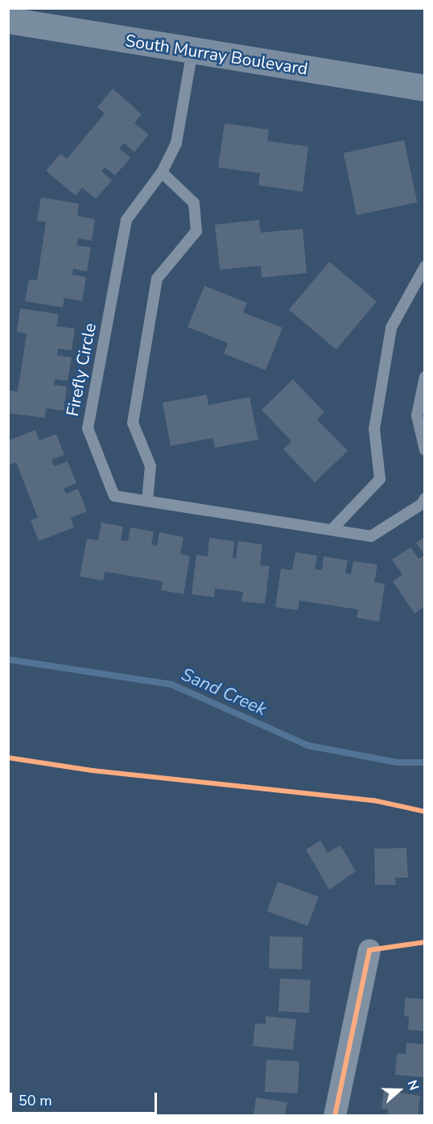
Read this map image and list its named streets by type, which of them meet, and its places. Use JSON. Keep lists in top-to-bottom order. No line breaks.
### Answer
{"streets":{"main road":["South Murray Boulevard"],"lane":["Firefly Circle"]},"crossings":[["South Murray Boulevard","Firefly Circle"]],"water":["Sand Creek"],"scale_bar":"50 m","north":"right"}
